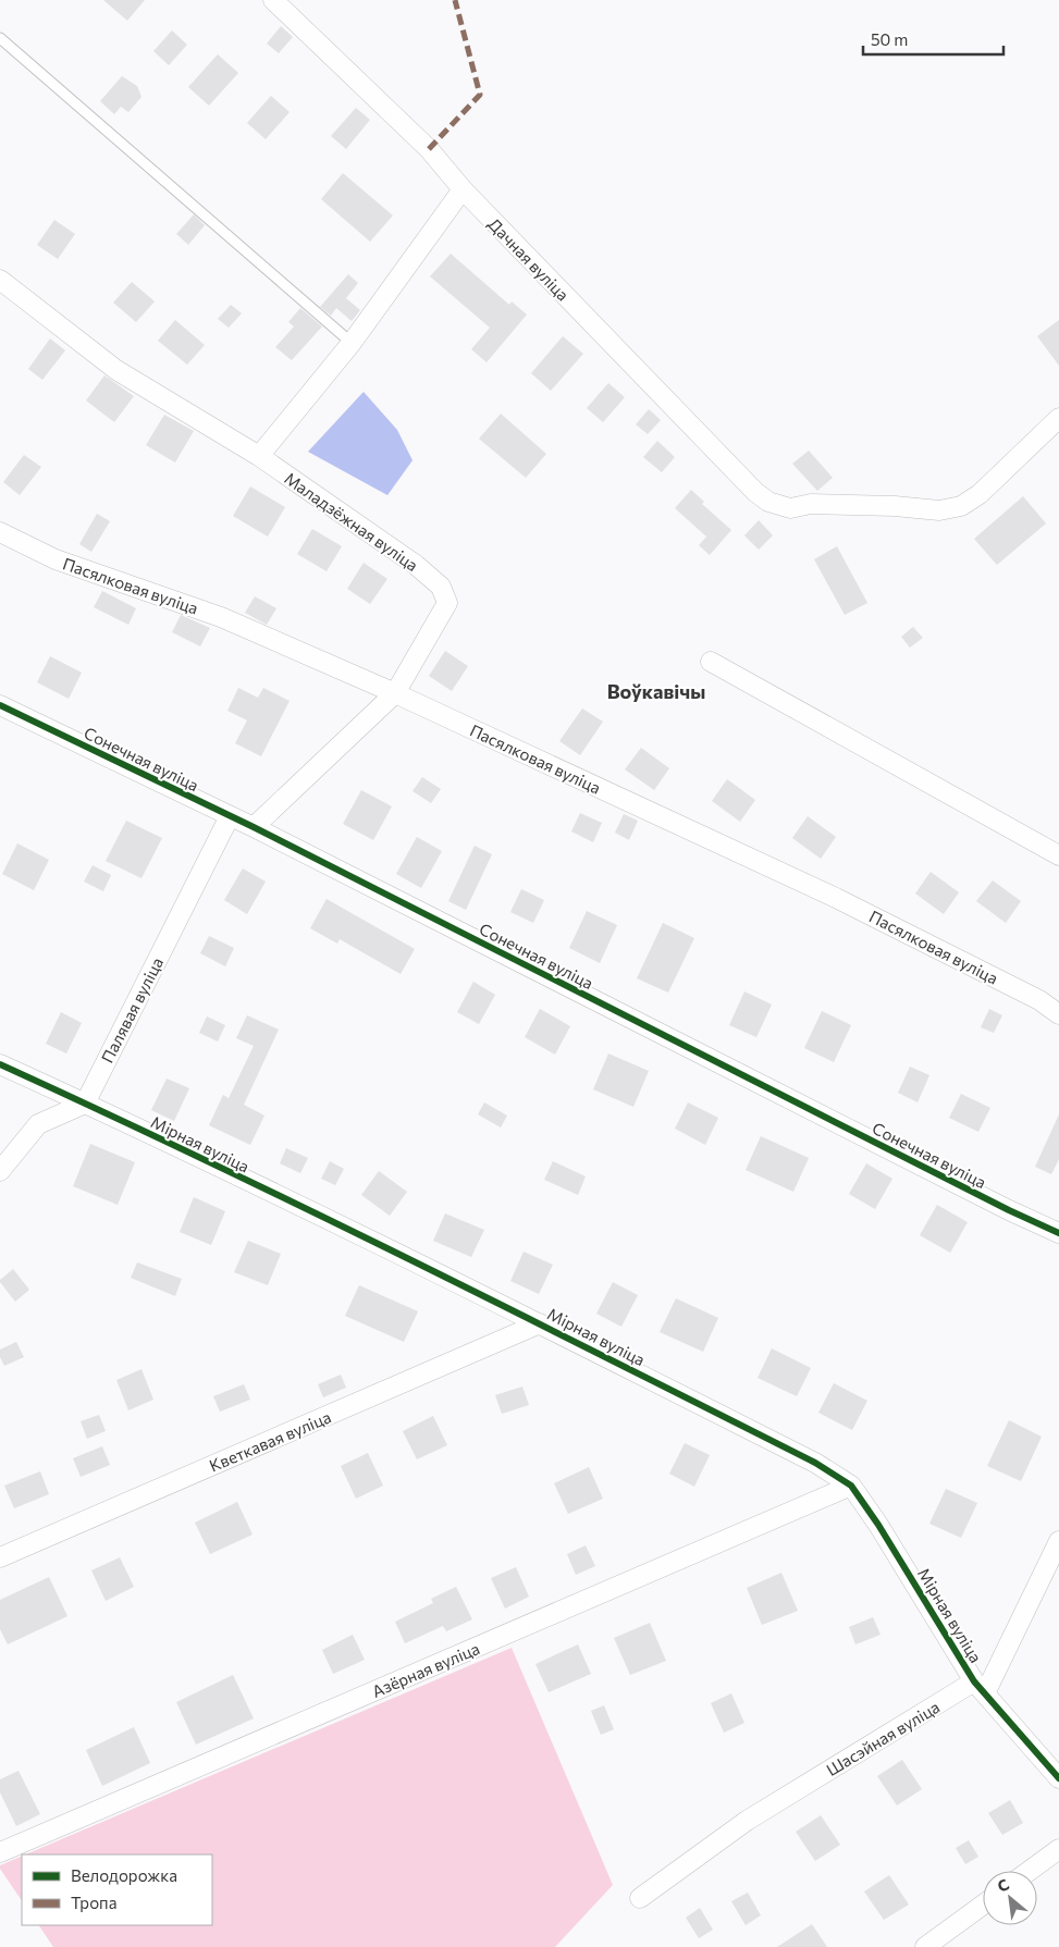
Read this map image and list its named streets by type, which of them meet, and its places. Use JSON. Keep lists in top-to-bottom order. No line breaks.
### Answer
{"streets":{"street":["Дачная вуліца","Маладзёжная вуліца","Пасялковая вуліца","Сонечная вуліца","Палявая вуліца","Мірная вуліца","Кветкавая вуліца","Азёрная вуліца","Шасэйная вуліца"]},"crossings":[["Маладзёжная вуліца","Пасялковая вуліца"],["Маладзёжная вуліца","Сонечная вуліца"],["Сонечная вуліца","Палявая вуліца"],["Палявая вуліца","Мірная вуліца"],["Мірная вуліца","Кветкавая вуліца"],["Мірная вуліца","Азёрная вуліца"],["Мірная вуліца","Шасэйная вуліца"]],"districts":["Воўкавічы"],"legend":["Велодорожка","Тропа"],"scale_bar":"50 m","north":"top left"}
